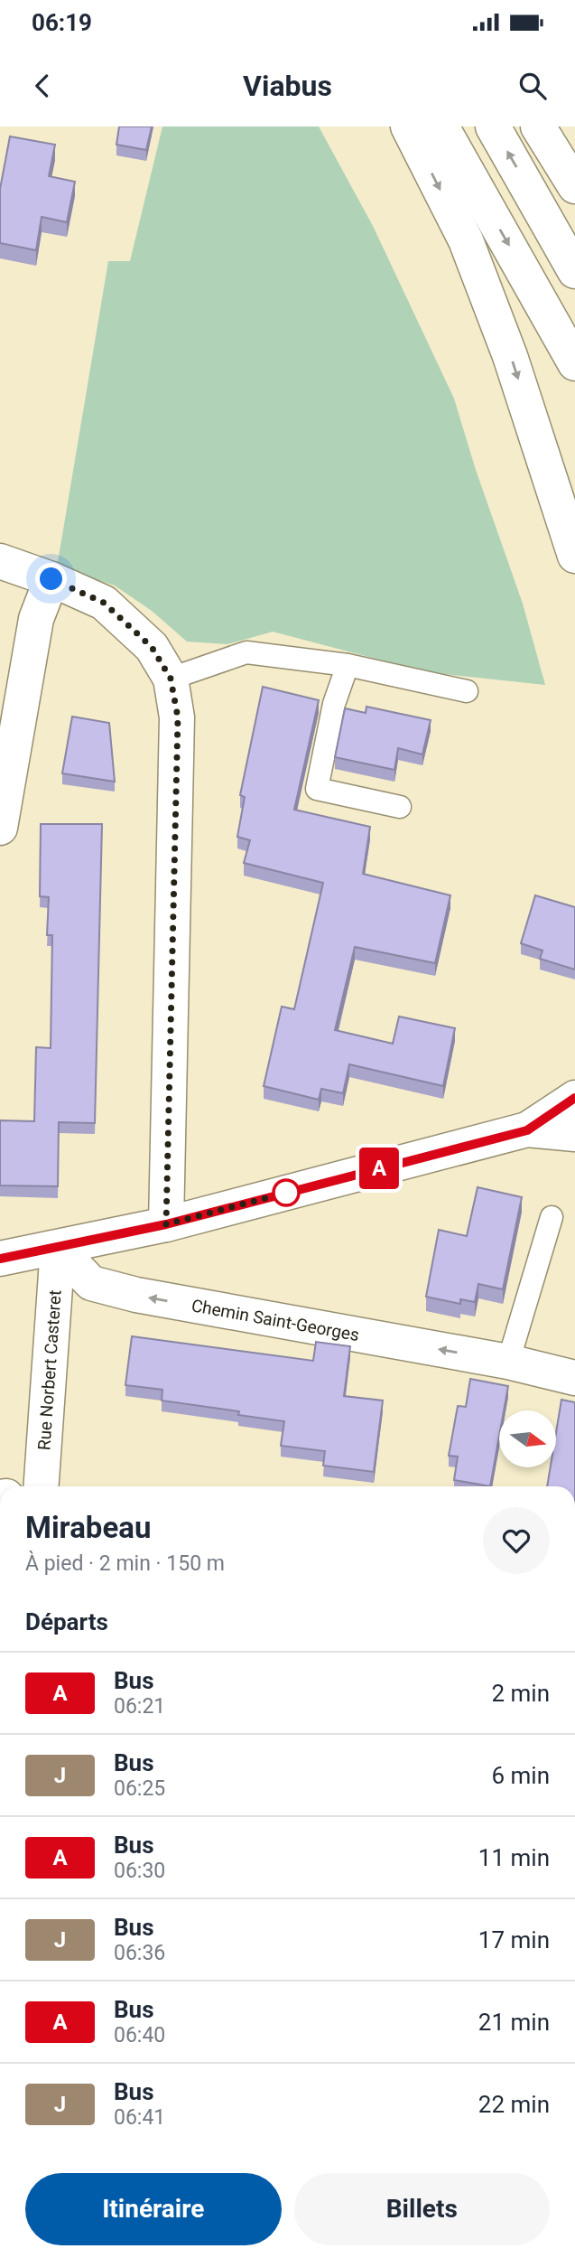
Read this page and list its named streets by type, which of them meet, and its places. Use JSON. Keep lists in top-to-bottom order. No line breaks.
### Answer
{"streets":{"street":["Chemin Saint-Georges","Rue Norbert Casteret"]},"crossings":[["Chemin Saint-Georges","Rue Norbert Casteret"]],"one_way":["Chemin Saint-Georges"],"lines":["bus line A"],"north":"right","page":{"status":"06:19","header":"Viabus","on_map":"A","heading":[["Mirabeau","À pied · 2 min · 150 m"],"Départs"],"list":[{"mark":"A","name":"Bus","note":"06:21","value":"2 min"},{"mark":"J","name":"Bus","note":"06:25","value":"6 min"},{"mark":"A","name":"Bus","note":"06:30","value":"11 min"},{"mark":"J","name":"Bus","note":"06:36","value":"17 min"},{"mark":"A","name":"Bus","note":"06:40","value":"21 min"},{"mark":"J","name":"Bus","note":"06:41","value":"22 min"}],"buttons":["Itinéraire","Billets"]}}
